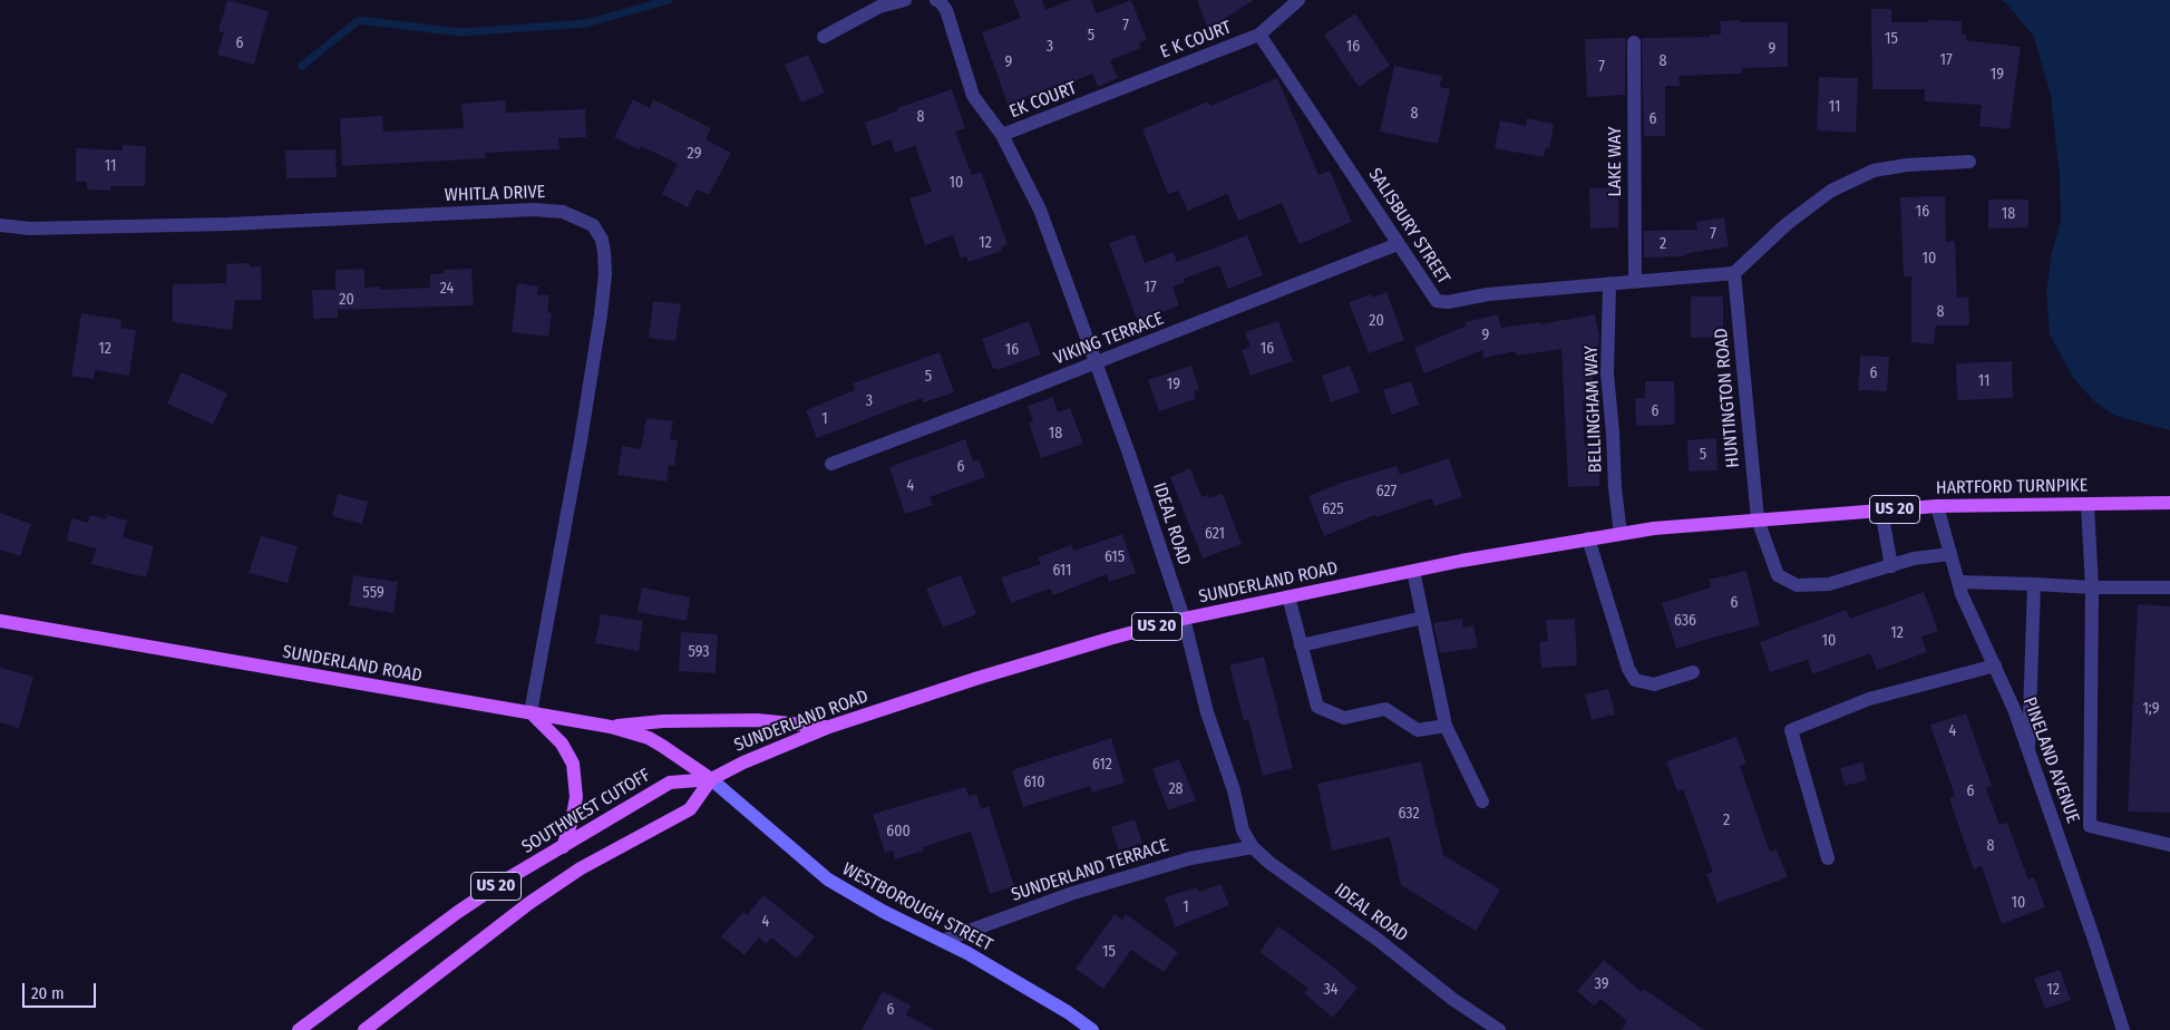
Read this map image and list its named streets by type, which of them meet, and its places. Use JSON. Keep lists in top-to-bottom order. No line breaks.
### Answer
{"streets":{"main road":["HARTFORD TURNPIKE","US 20","SUNDERLAND ROAD","SOUTHWEST CUTOFF"],"street":["E K COURT","EK COURT","LAKE WAY","WHITLA DRIVE","SALISBURY STREET","VIKING TERRACE","HUNTINGTON ROAD","BELLINGHAM WAY","IDEAL ROAD","PINELAND AVENUE","SUNDERLAND TERRACE","WESTBOROUGH STREET"]},"crossings":[["E K COURT","EK COURT"],["E K COURT","SALISBURY STREET"],["EK COURT","IDEAL ROAD"],["LAKE WAY","SALISBURY STREET"],["WHITLA DRIVE","SUNDERLAND ROAD"],["SALISBURY STREET","VIKING TERRACE"],["SALISBURY STREET","HUNTINGTON ROAD"],["SALISBURY STREET","BELLINGHAM WAY"],["VIKING TERRACE","IDEAL ROAD"],["HUNTINGTON ROAD","HARTFORD TURNPIKE"],["HUNTINGTON ROAD","PINELAND AVENUE"],["BELLINGHAM WAY","HARTFORD TURNPIKE"],["BELLINGHAM WAY","SUNDERLAND ROAD"],["HARTFORD TURNPIKE","SUNDERLAND ROAD"],["HARTFORD TURNPIKE","PINELAND AVENUE"],["US 20","SUNDERLAND ROAD"],["US 20","SOUTHWEST CUTOFF"],["US 20","WESTBOROUGH STREET"],["IDEAL ROAD","SUNDERLAND ROAD"],["IDEAL ROAD","SUNDERLAND TERRACE"],["SUNDERLAND ROAD","SOUTHWEST CUTOFF"],["SUNDERLAND ROAD","WESTBOROUGH STREET"],["SOUTHWEST CUTOFF","WESTBOROUGH STREET"],["SUNDERLAND TERRACE","WESTBOROUGH STREET"]],"house_numbers":["7","5","15","6","3","16","9","17","8","9","7","19","11","8","8","6","29","11","10","16","18","7","12","2","10","17","24","20","8","20","9","12","16","16","6","5","11","19","3","6","1","18","5","6","4","627","625","621","615","611","559","6","636","12","10","593","1;9","4","612","610","28","6","632","2","600","8","10","1","4","15","39","34","12","6"],"scale_bar":"20 m"}
